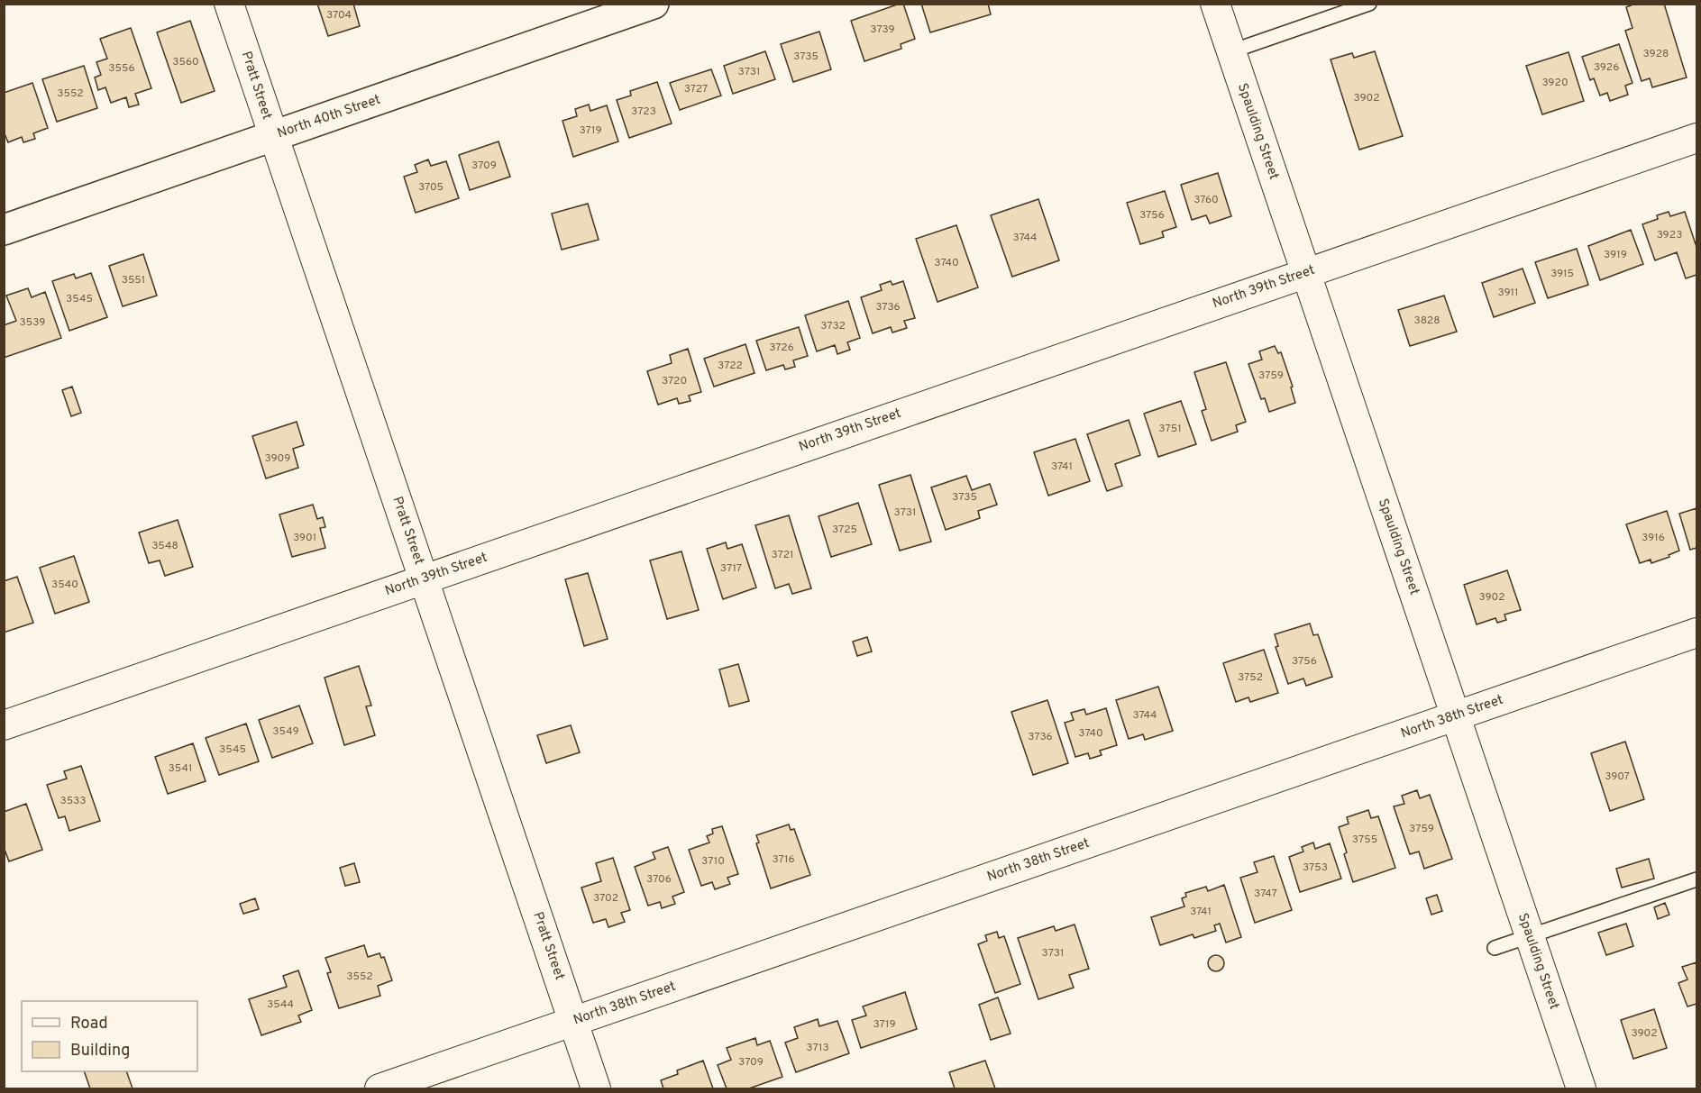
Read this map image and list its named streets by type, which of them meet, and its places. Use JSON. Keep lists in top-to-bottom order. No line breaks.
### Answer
{"streets":{"street":["Pratt Street","North 40th Street","Spaulding Street","North 39th Street","North 38th Street"]},"crossings":[["Pratt Street","North 40th Street"],["Pratt Street","North 39th Street"],["Pratt Street","North 38th Street"],["Spaulding Street","North 39th Street"],["Spaulding Street","North 38th Street"]],"house_numbers":["3704","3739","3928","3735","3560","3926","3556","3731","3920","3727","3552","3902","3723","3719","3709","3705","3760","3756","3923","3744","3919","3740","3915","3551","3911","3545","3736","3828","3539","3732","3726","3722","3759","3720","3751","3909","3741","3735","3731","3725","3901","3916","3548","3721","3717","3540","3902","3756","3752","3744","3549","3740","3736","3545","3541","3907","3533","3759","3755","3716","3710","3753","3706","3747","3702","3741","3731","3552","3544","3719","3902","3713","3709"],"legend":["Road","Building"]}
